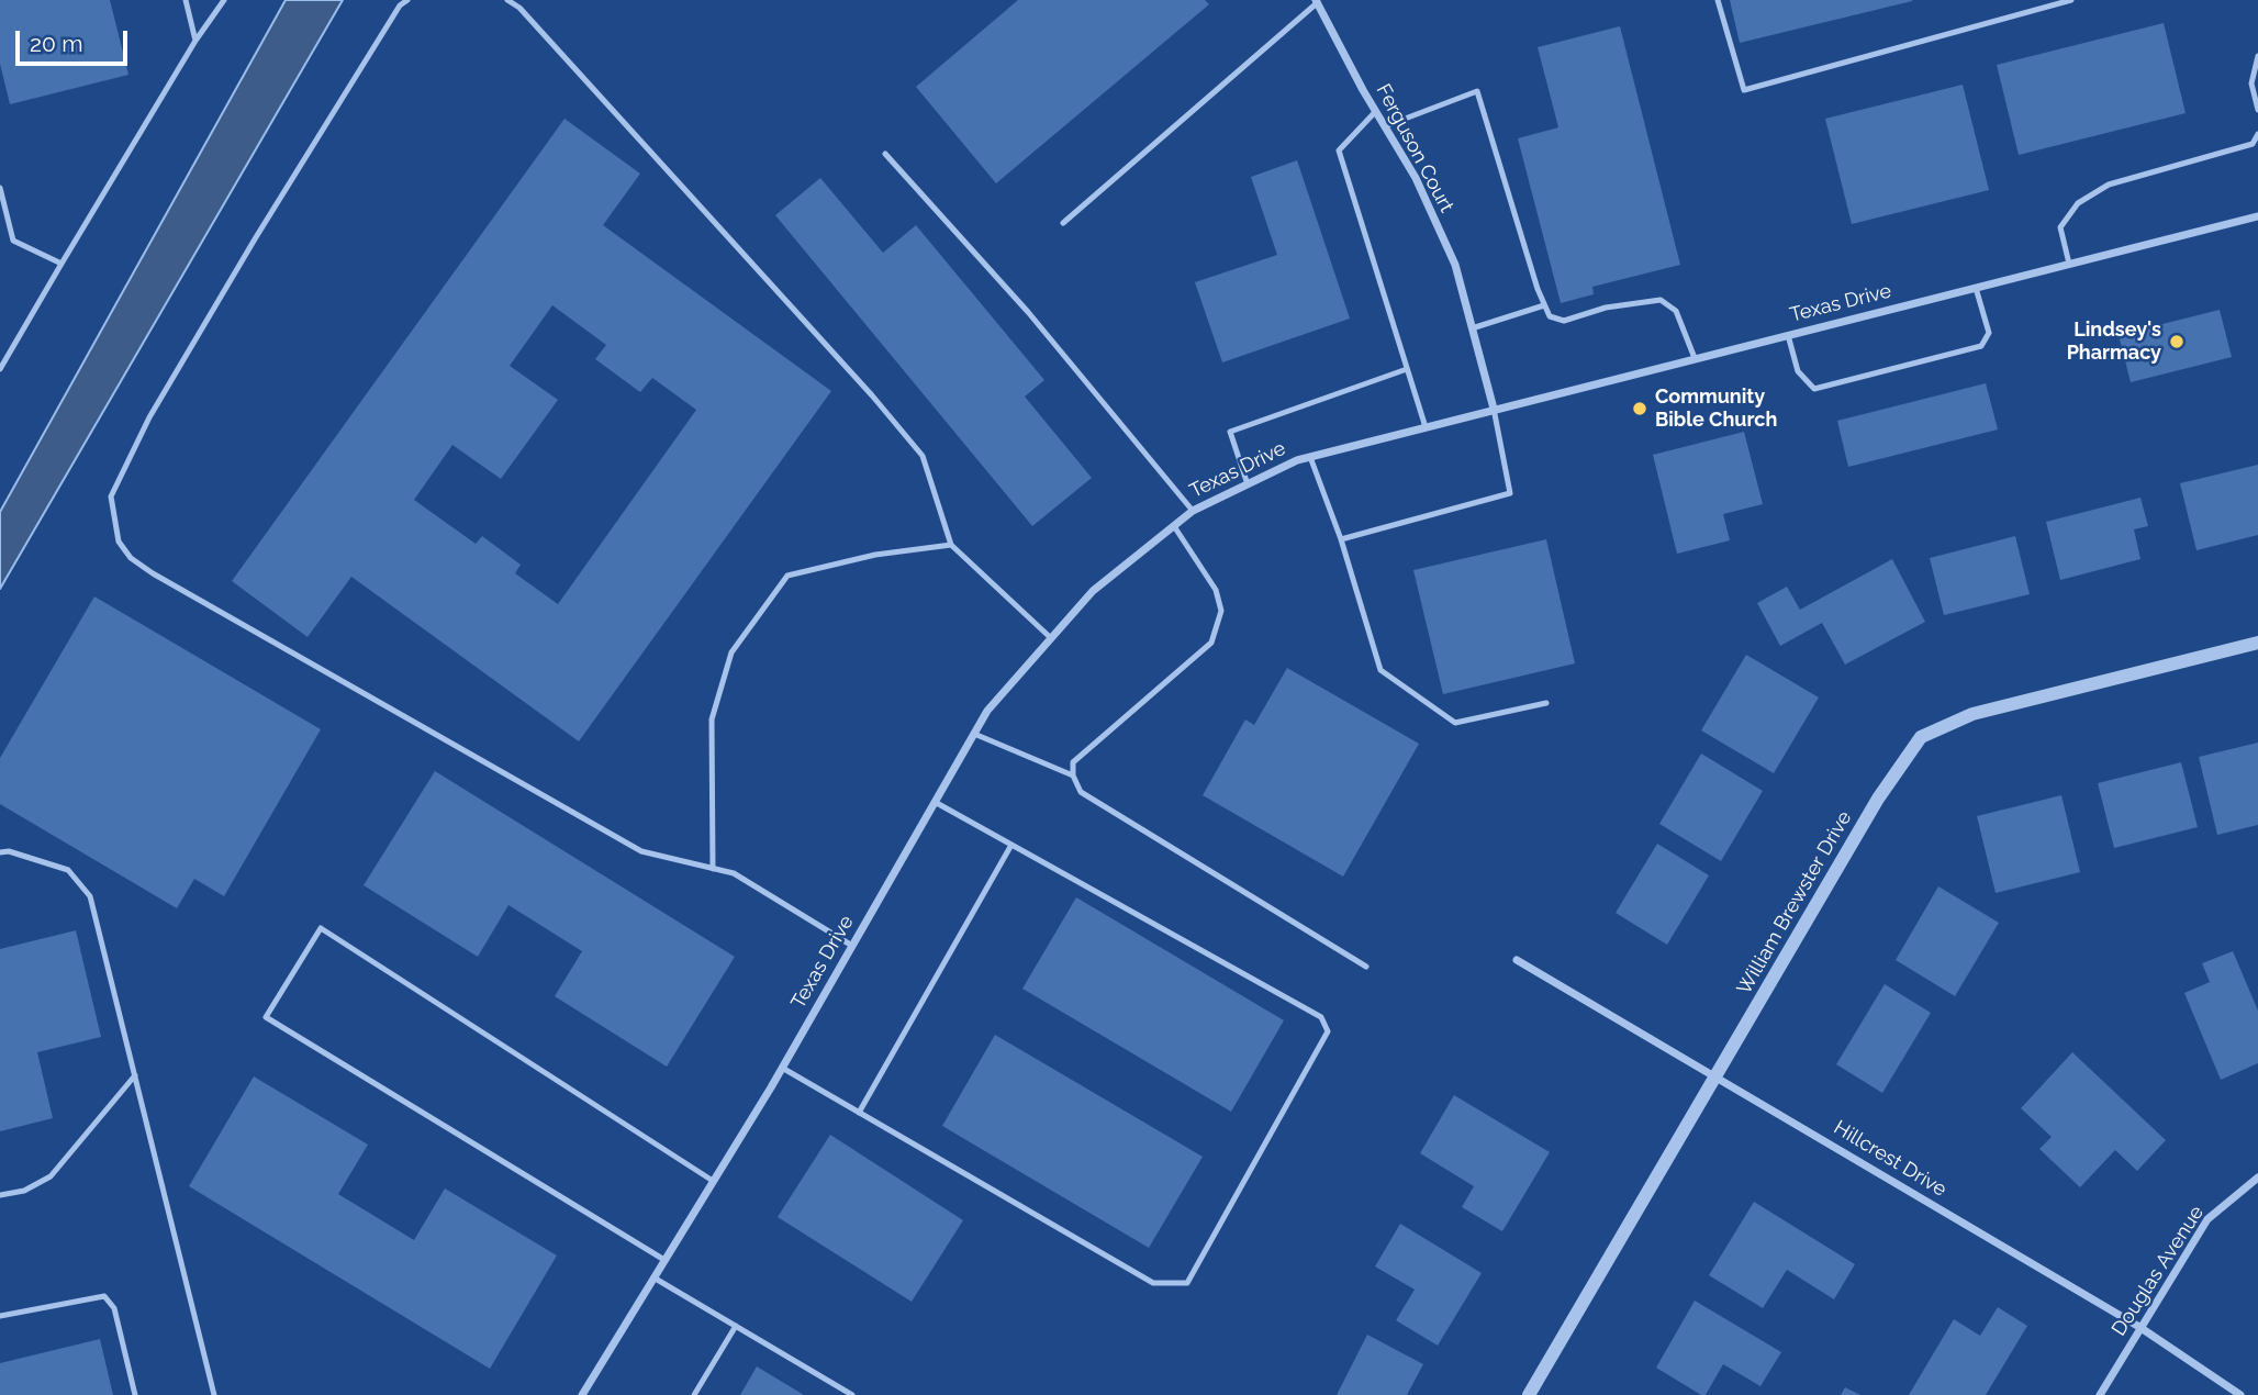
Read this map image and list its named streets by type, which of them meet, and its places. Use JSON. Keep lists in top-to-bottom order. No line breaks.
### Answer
{"streets":{"street":["Ferguson Court","Texas Drive","William Brewster Drive","Hillcrest Drive","Douglas Avenue"]},"crossings":[["Ferguson Court","Texas Drive"],["William Brewster Drive","Hillcrest Drive"],["Hillcrest Drive","Douglas Avenue"]],"places":["Lindsey's Pharmacy","Community Bible Church"],"scale_bar":"20 m"}
